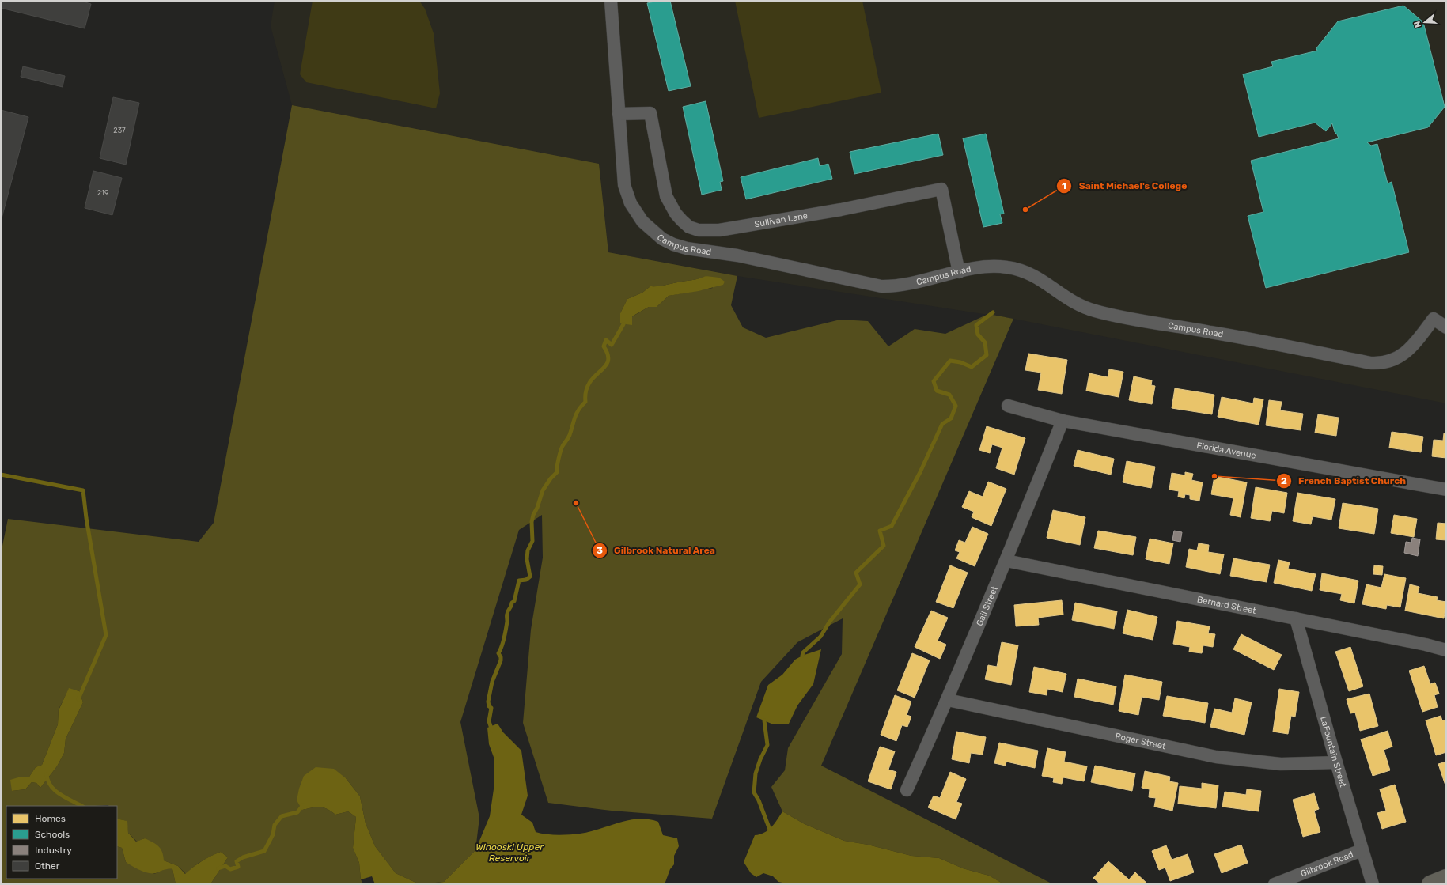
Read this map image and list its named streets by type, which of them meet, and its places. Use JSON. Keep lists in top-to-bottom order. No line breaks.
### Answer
{"streets":{"street":["Sullivan Lane","Campus Road","Florida Avenue","Bernard Street","Gail Street","Roger Street","LaFountain Street","Gilbrook Road"]},"crossings":[["Sullivan Lane","Campus Road"],["Florida Avenue","Gail Street"],["Bernard Street","Gail Street"],["Bernard Street","LaFountain Street"],["Gail Street","Roger Street"],["Roger Street","LaFountain Street"],["LaFountain Street","Gilbrook Road"]],"water":["Winooski Upper Reservoir"],"places":["Saint Michael's College","French Baptist Church","Gilbrook Natural Area"],"house_numbers":["237","219"],"legend":["Homes","Schools","Industry","Other"],"north":"left"}
